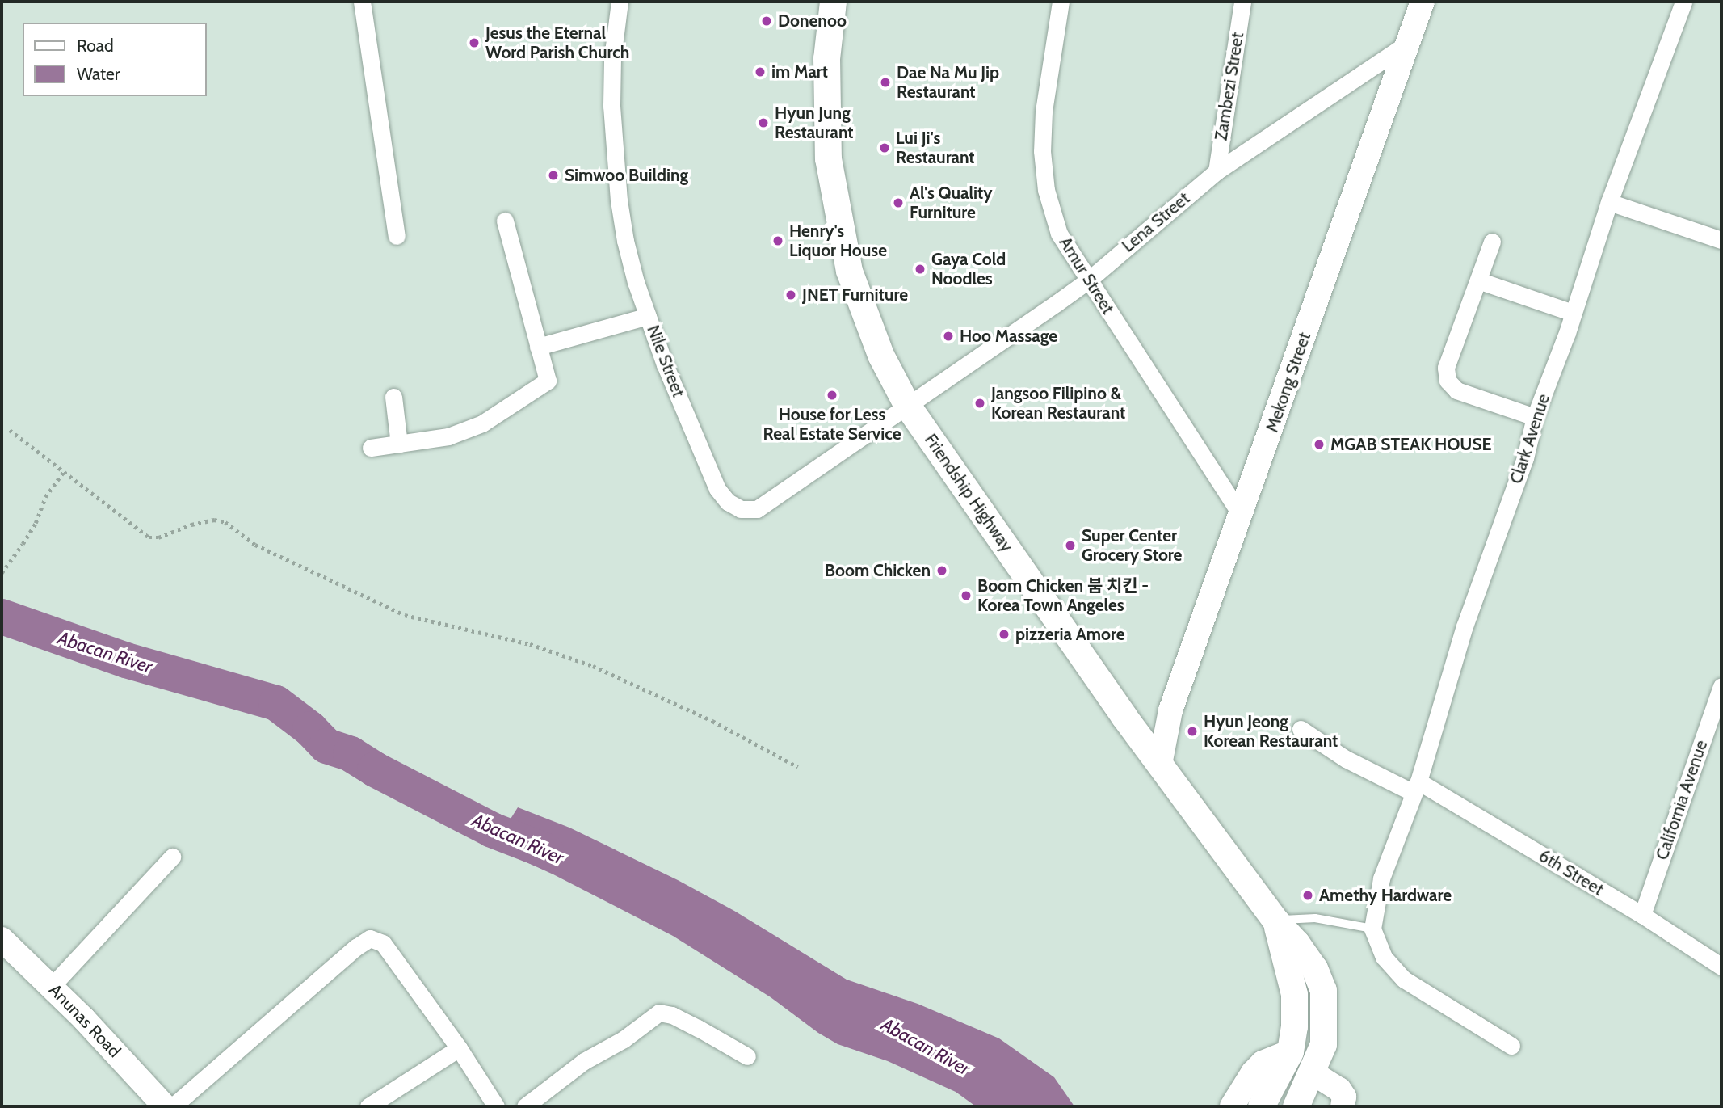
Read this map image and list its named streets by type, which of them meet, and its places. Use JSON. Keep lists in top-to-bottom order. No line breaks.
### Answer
{"streets":{"main road":["Friendship Highway"],"street":["Zambezi Street","Lena Street","Amur Street","Nile Street","Mekong Street","Clark Avenue","California Avenue","6th Street","Anunas Road"]},"crossings":[["Zambezi Street","Lena Street"],["Lena Street","Amur Street"],["Lena Street","Nile Street"],["Lena Street","Mekong Street"],["Lena Street","Friendship Highway"],["Amur Street","Mekong Street"],["Nile Street","Friendship Highway"],["Mekong Street","Friendship Highway"],["Clark Avenue","6th Street"],["California Avenue","6th Street"]],"water":["Abacan River"],"places":["Donenoo","Jesus the Eternal Word Parish Church","im Mart","Dae Na Mu Jip Restaurant","Hyun Jung Restaurant","Lui Ji's Restaurant","Simwoo Building","Al's Quality Furniture","Henry's Liquor House","Gaya Cold Noodles","JNET Furniture","Hoo Massage","House for Less Real Estate Service","Jangsoo Filipino & Korean Restaurant","MGAB STEAK HOUSE","Super Center Grocery Store","Boom Chicken","Boom Chicken 붐 치킨 - Korea Town Angeles","pizzeria Amore","Hyun Jeong Korean Restaurant","Amethy Hardware"],"legend":["Road","Water"]}
